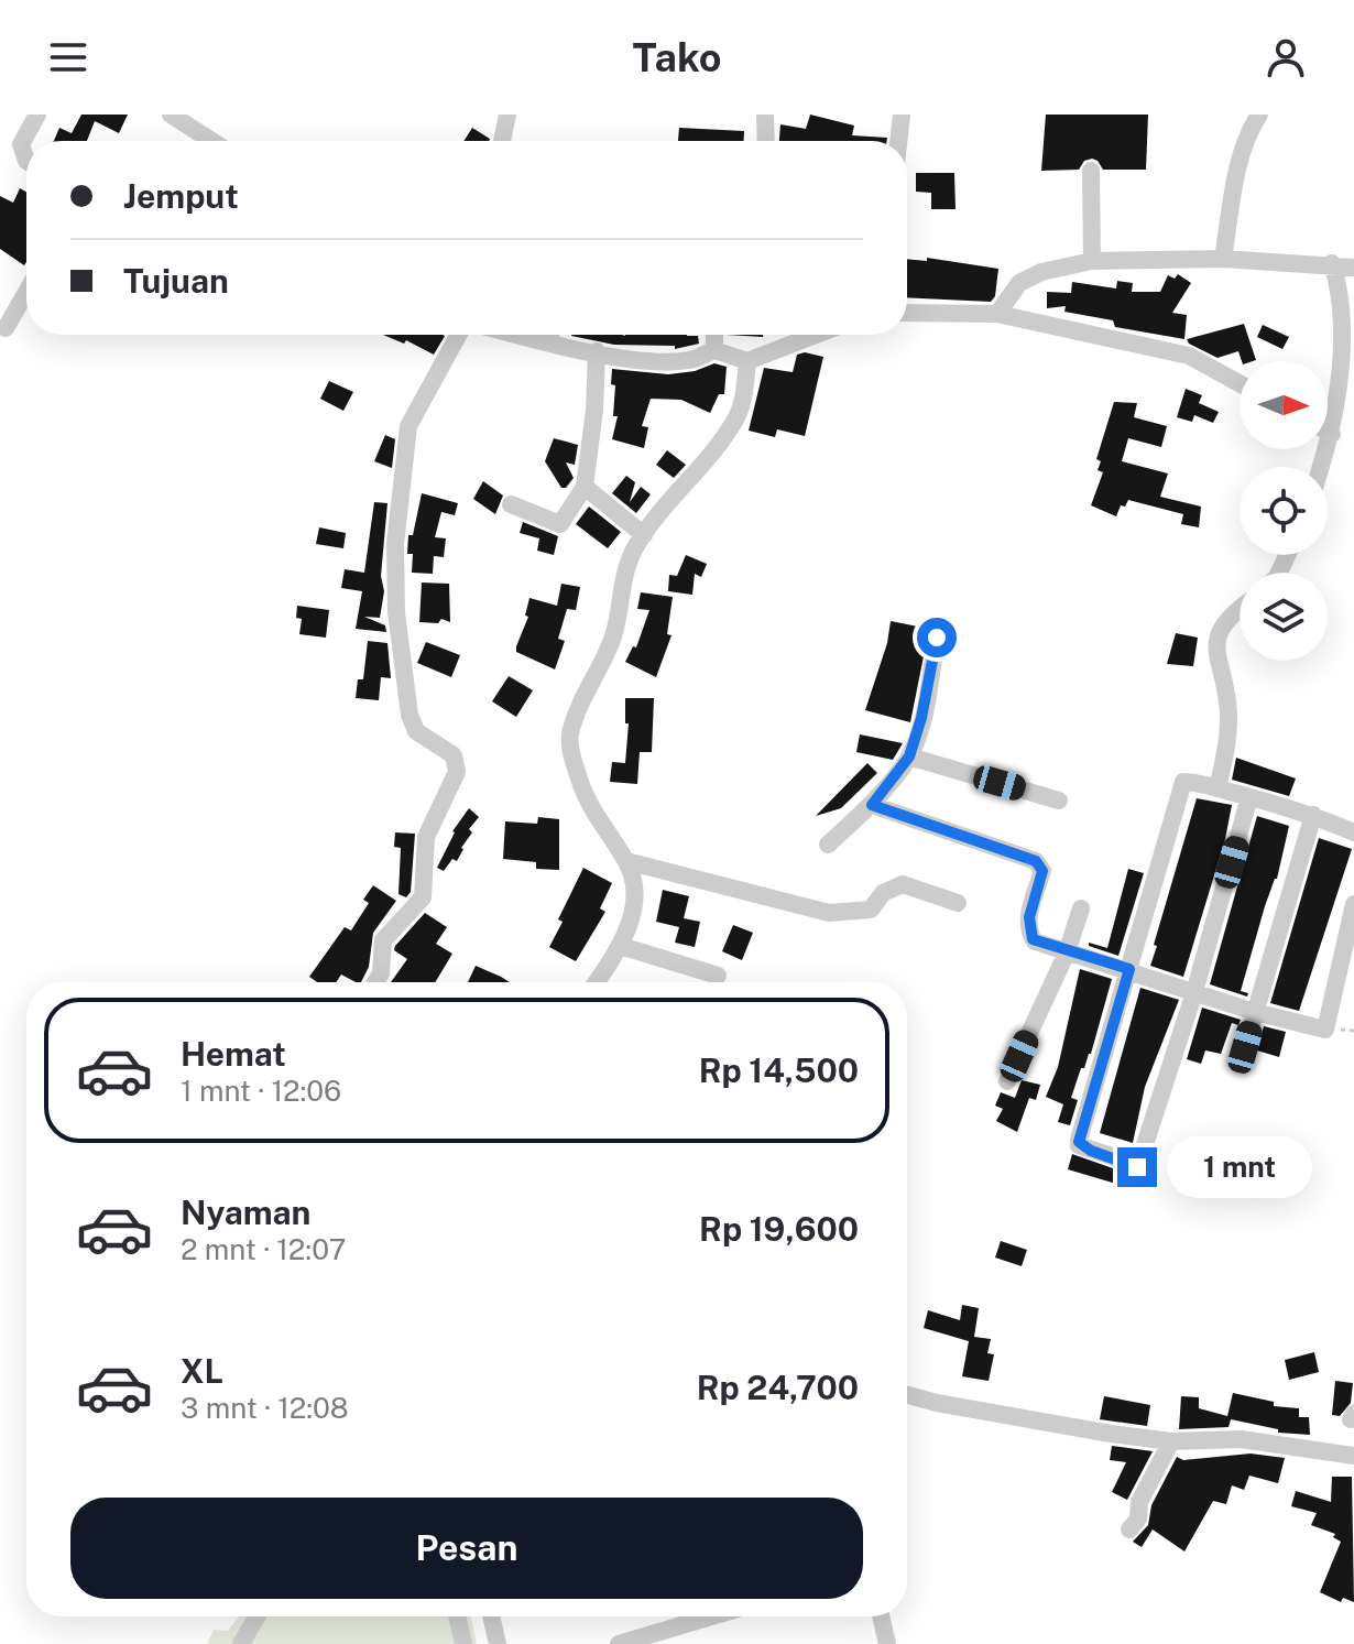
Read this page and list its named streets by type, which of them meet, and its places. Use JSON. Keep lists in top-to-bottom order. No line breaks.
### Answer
{"north":"right","page":{"header":"Tako","banner":["Jemput","Tujuan"],"list":[{"name":"Hemat","note":"1 mnt · 12:06","value":"Rp 14,500"},{"name":"Nyaman","note":"2 mnt · 12:07","value":"Rp 19,600"},{"name":"XL","note":"3 mnt · 12:08","value":"Rp 24,700"}],"bubble":"1 mnt","buttons":"Pesan"}}
